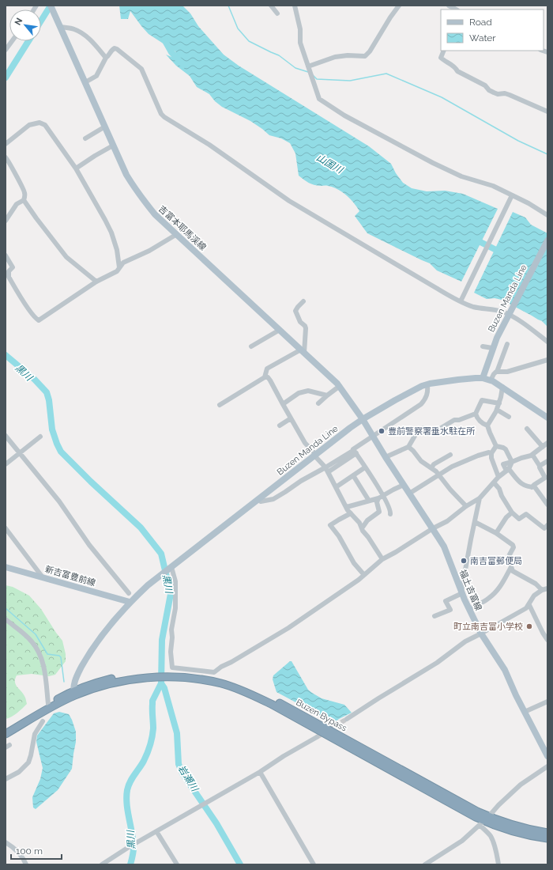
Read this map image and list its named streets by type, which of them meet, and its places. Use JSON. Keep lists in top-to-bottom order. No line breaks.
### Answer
{"streets":{"highway":["Buzen Bypass"],"main road":["吉富本耶馬渓線","Buzen Manda Line","新吉富豊前線","福土吉富線"]},"crossings":[["吉富本耶馬渓線","Buzen Manda Line"],["吉富本耶馬渓線","福土吉富線"],["Buzen Manda Line","新吉富豊前線"],["Buzen Manda Line","福土吉富線"],["Buzen Manda Line","Buzen Bypass"]],"water":["山国川","黒川","岩瀬川"],"places":["豊前警察署垂水駐在所","南吉富郵便局","町立南吉富小学校"],"legend":["Road","Water"],"scale_bar":"100 m","north":"top left"}
